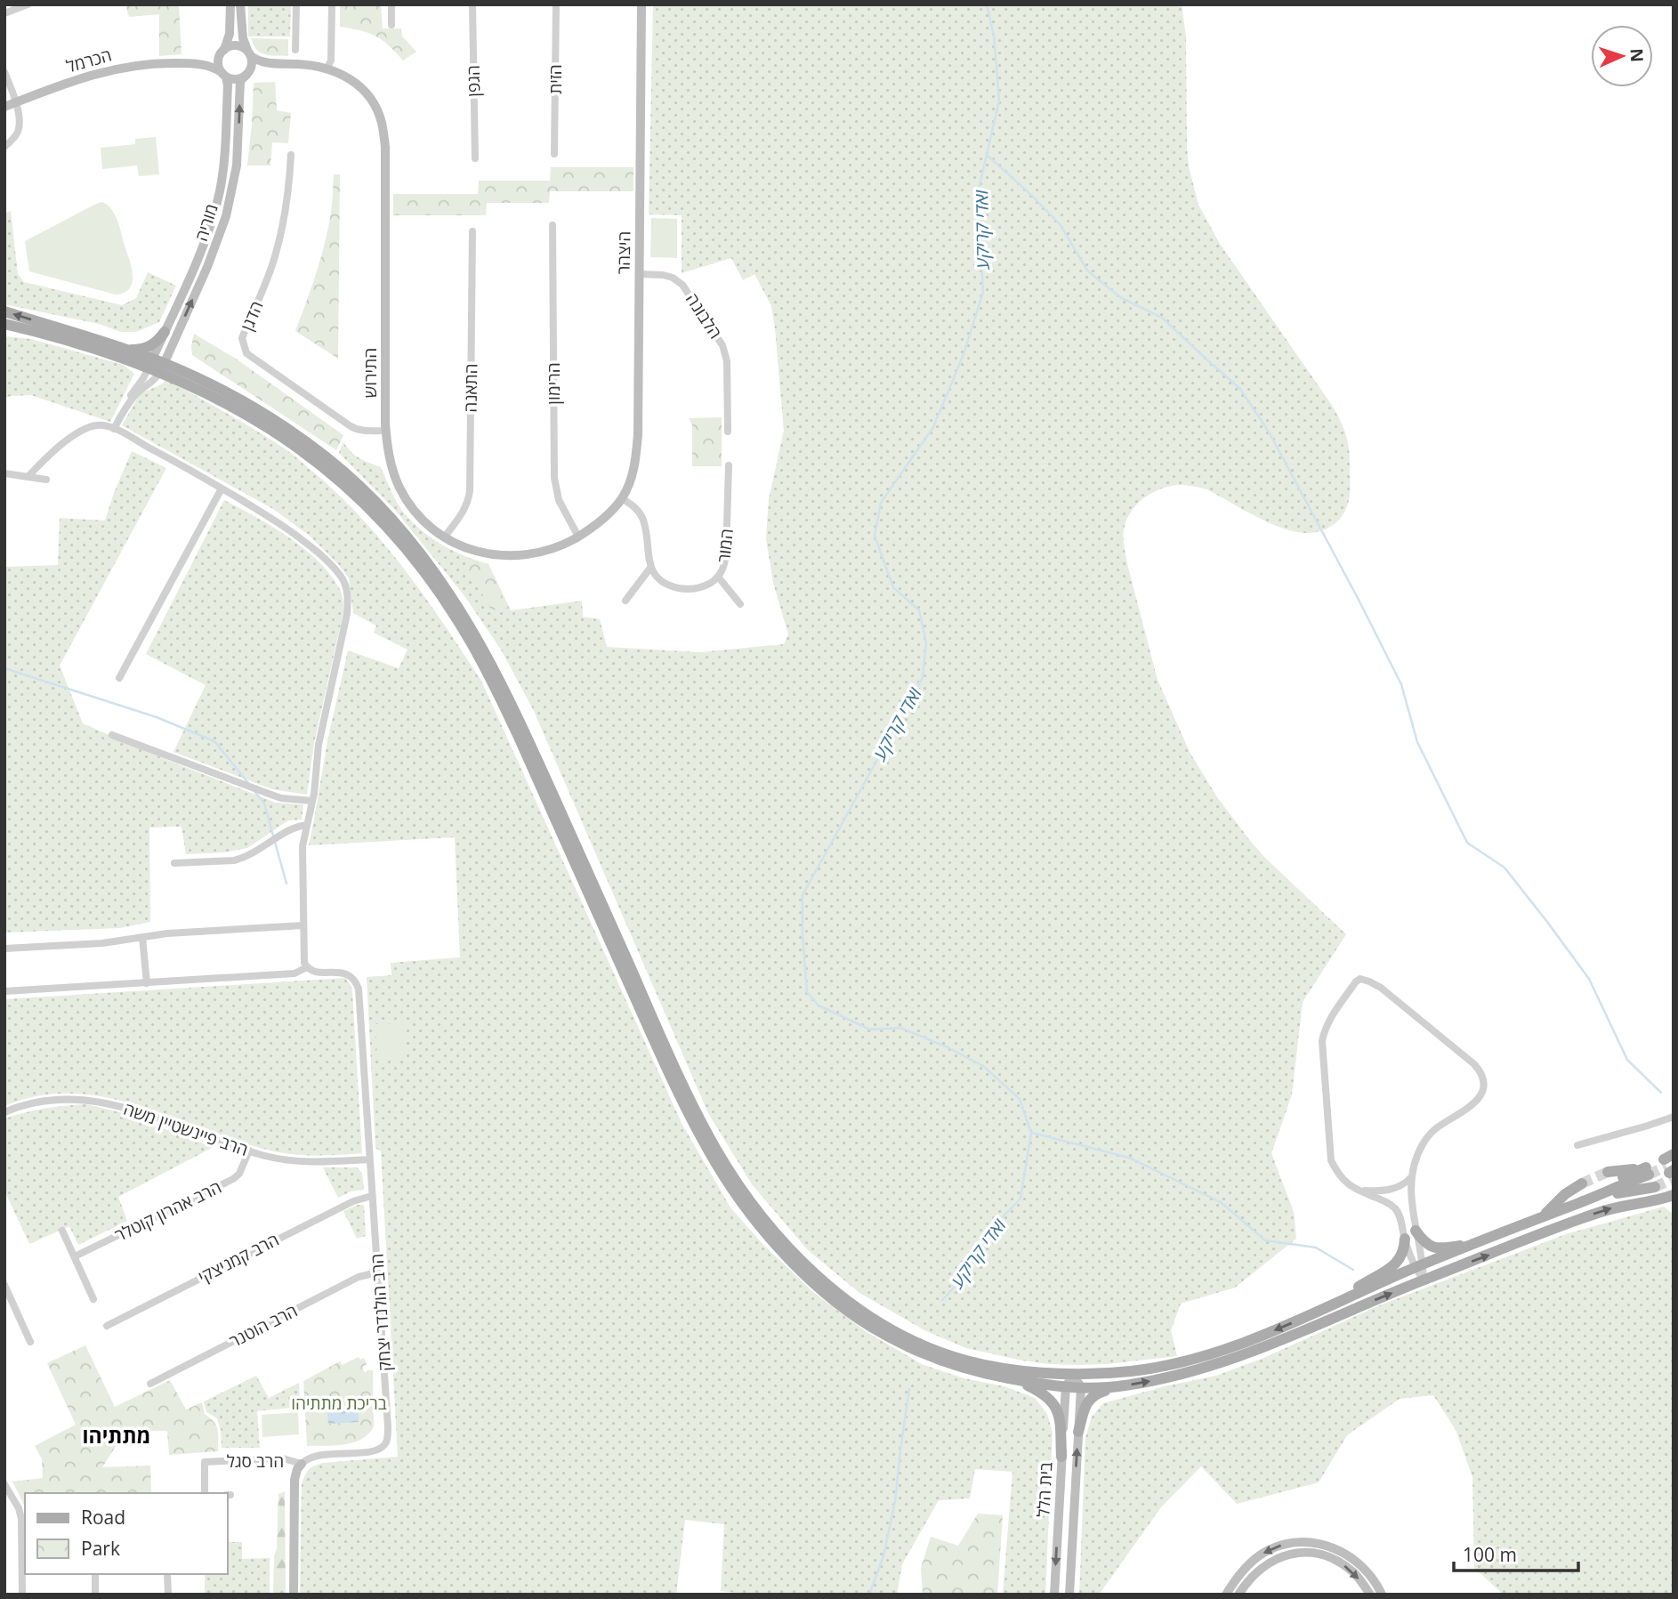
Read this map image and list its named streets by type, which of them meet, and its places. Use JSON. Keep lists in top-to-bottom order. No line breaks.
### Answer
{"streets":{"street":["הכרמל","הזית","הגפן","מוריה","היצהר","הדגן","הלבונה","התירוש","הרימון","התאנה","המור","הרב פיינשטיין משה","הרב אהרון קוטלר","הרב קמניצקי","הרב הולנדר יצחק","הרב הוטנר","הרב סגל","בית הלל"]},"crossings":[["הכרמל","מוריה"],["הכרמל","התירוש"],["מוריה","התירוש"],["היצהר","הלבונה"],["היצהר","התירוש"],["הדגן","התירוש"],["התירוש","הרימון"],["התירוש","התאנה"],["הרב פיינשטיין משה","הרב אהרון קוטלר"],["הרב פיינשטיין משה","הרב הולנדר יצחק"],["הרב קמניצקי","הרב הולנדר יצחק"],["הרב הולנדר יצחק","הרב הוטנר"],["הרב הולנדר יצחק","הרב סגל"]],"districts":["מתתיהו"],"water":["ואדי קריקע"],"parks":["בריכת מתתיהו"],"legend":["Road","Park"],"scale_bar":"100 m","north":"right"}
